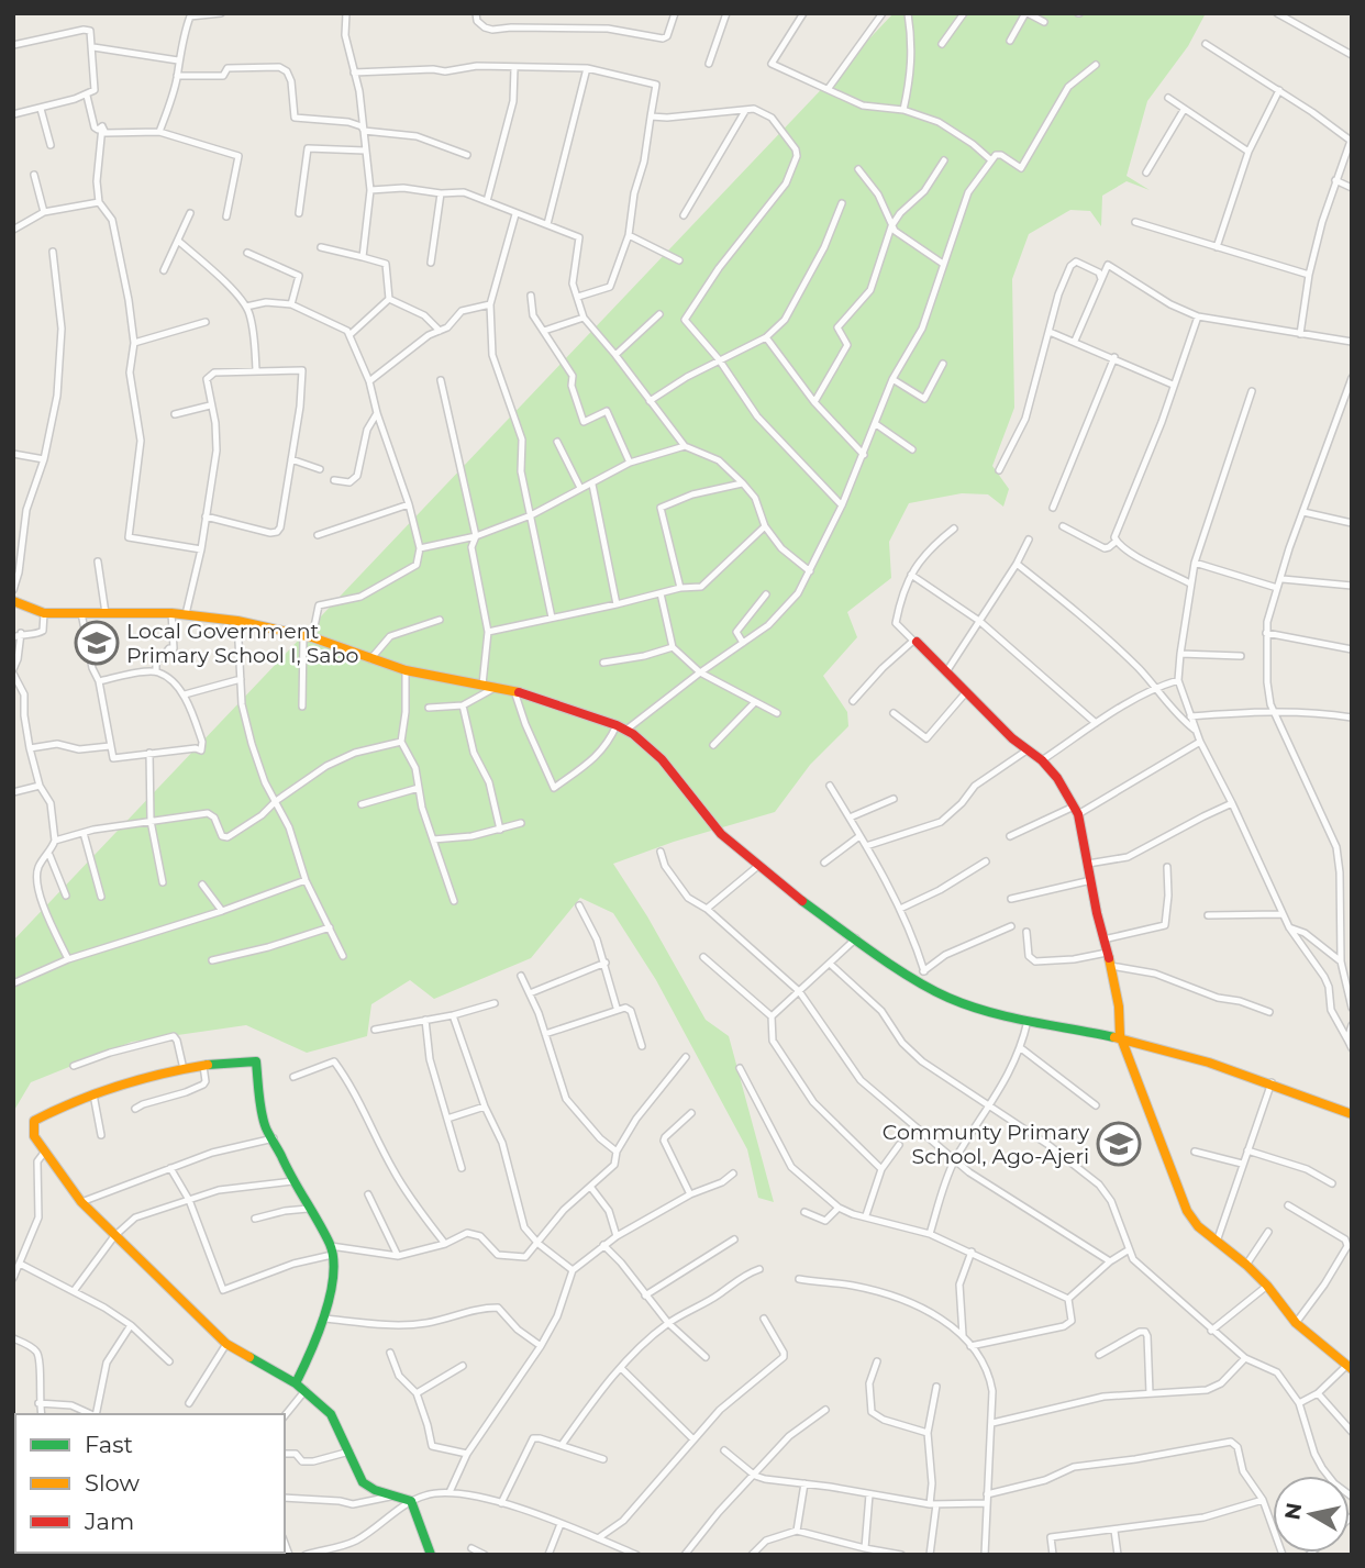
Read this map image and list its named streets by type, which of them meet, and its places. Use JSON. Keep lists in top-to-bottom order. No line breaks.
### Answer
{"places":{"school or university":["Local Government Primary School I, Sabo","Communty Primary School, Ago-Ajeri"]},"legend":["Fast","Slow","Jam"],"north":"left"}
